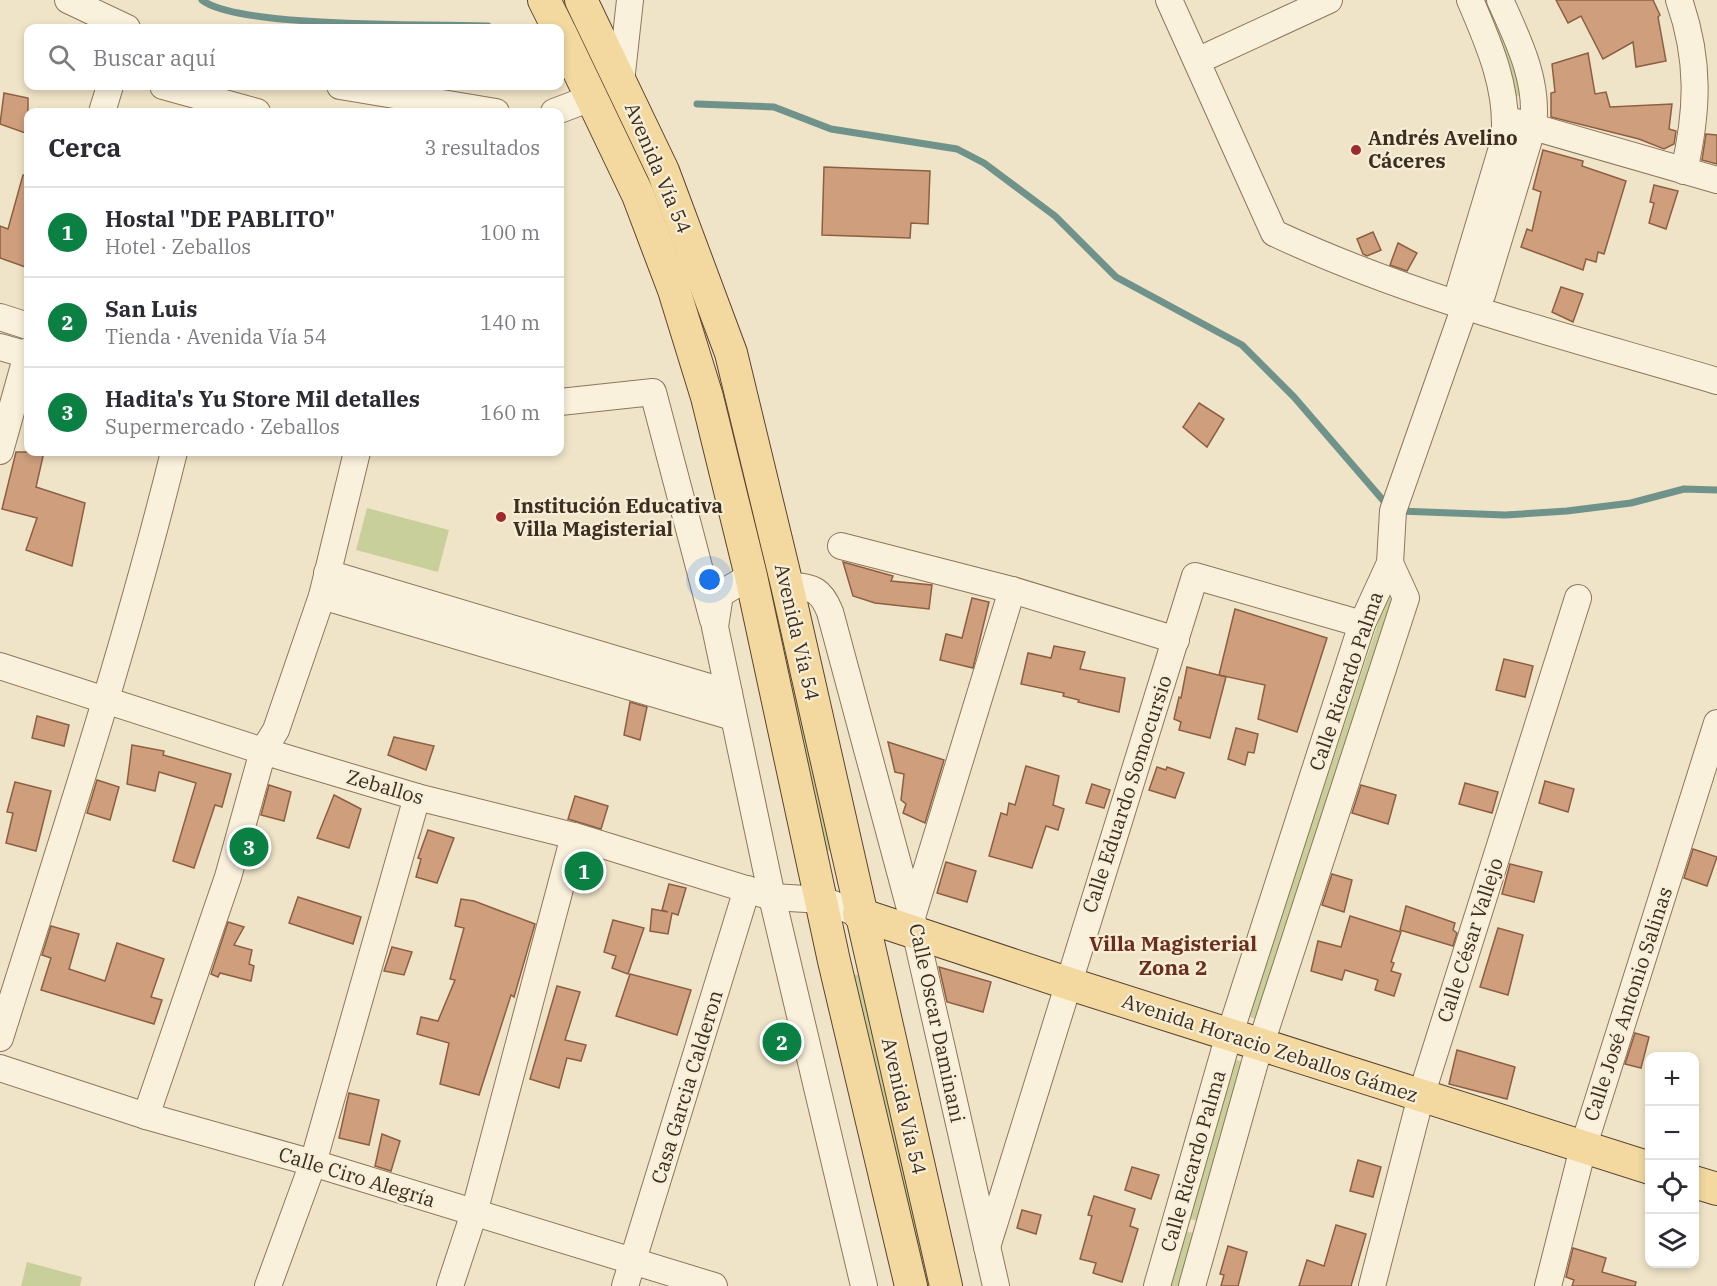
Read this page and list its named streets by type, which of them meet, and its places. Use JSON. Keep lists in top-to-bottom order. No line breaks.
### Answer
{"streets":{"main road":["Avenida Vía 54","Avenida Horacio Zeballos Gámez"],"street":["Calle Ricardo Palma","Zeballos","Calle Eduardo Somocursio","Calle César Vallejo","Calle José Antonio Salinas","Calle Oscar Daminani","Casa Garcia Calderon","Calle Ciro Alegría"]},"crossings":[["Avenida Vía 54","Zeballos"],["Avenida Vía 54","Avenida Horacio Zeballos Gámez"],["Calle Ricardo Palma","Calle Eduardo Somocursio"],["Calle Ricardo Palma","Avenida Horacio Zeballos Gámez"],["Zeballos","Avenida Horacio Zeballos Gámez"],["Zeballos","Casa Garcia Calderon"],["Calle Eduardo Somocursio","Calle Oscar Daminani"],["Calle Eduardo Somocursio","Avenida Horacio Zeballos Gámez"],["Calle César Vallejo","Avenida Horacio Zeballos Gámez"],["Calle José Antonio Salinas","Avenida Horacio Zeballos Gámez"],["Calle Oscar Daminani","Avenida Horacio Zeballos Gámez"],["Casa Garcia Calderon","Calle Ciro Alegría"]],"districts":["Villa Magisterial Zona 2"],"places":["Andrés Avelino Cáceres","Institución Educativa Villa Magisterial"],"page":{"search":"Buscar aquí","heading":["Cerca","3 resultados"],"list":[{"mark":"1","name":"Hostal \"DE PABLITO\"","note":"Hotel · Zeballos","value":"100 m"},{"mark":"2","name":"San Luis","note":"Tienda · Avenida Vía 54","value":"140 m"},{"mark":"3","name":"Hadita's Yu Store Mil detalles","note":"Supermercado · Zeballos","value":"160 m"}],"pins":["3","1","2"],"map_buttons":["+","−"]}}
